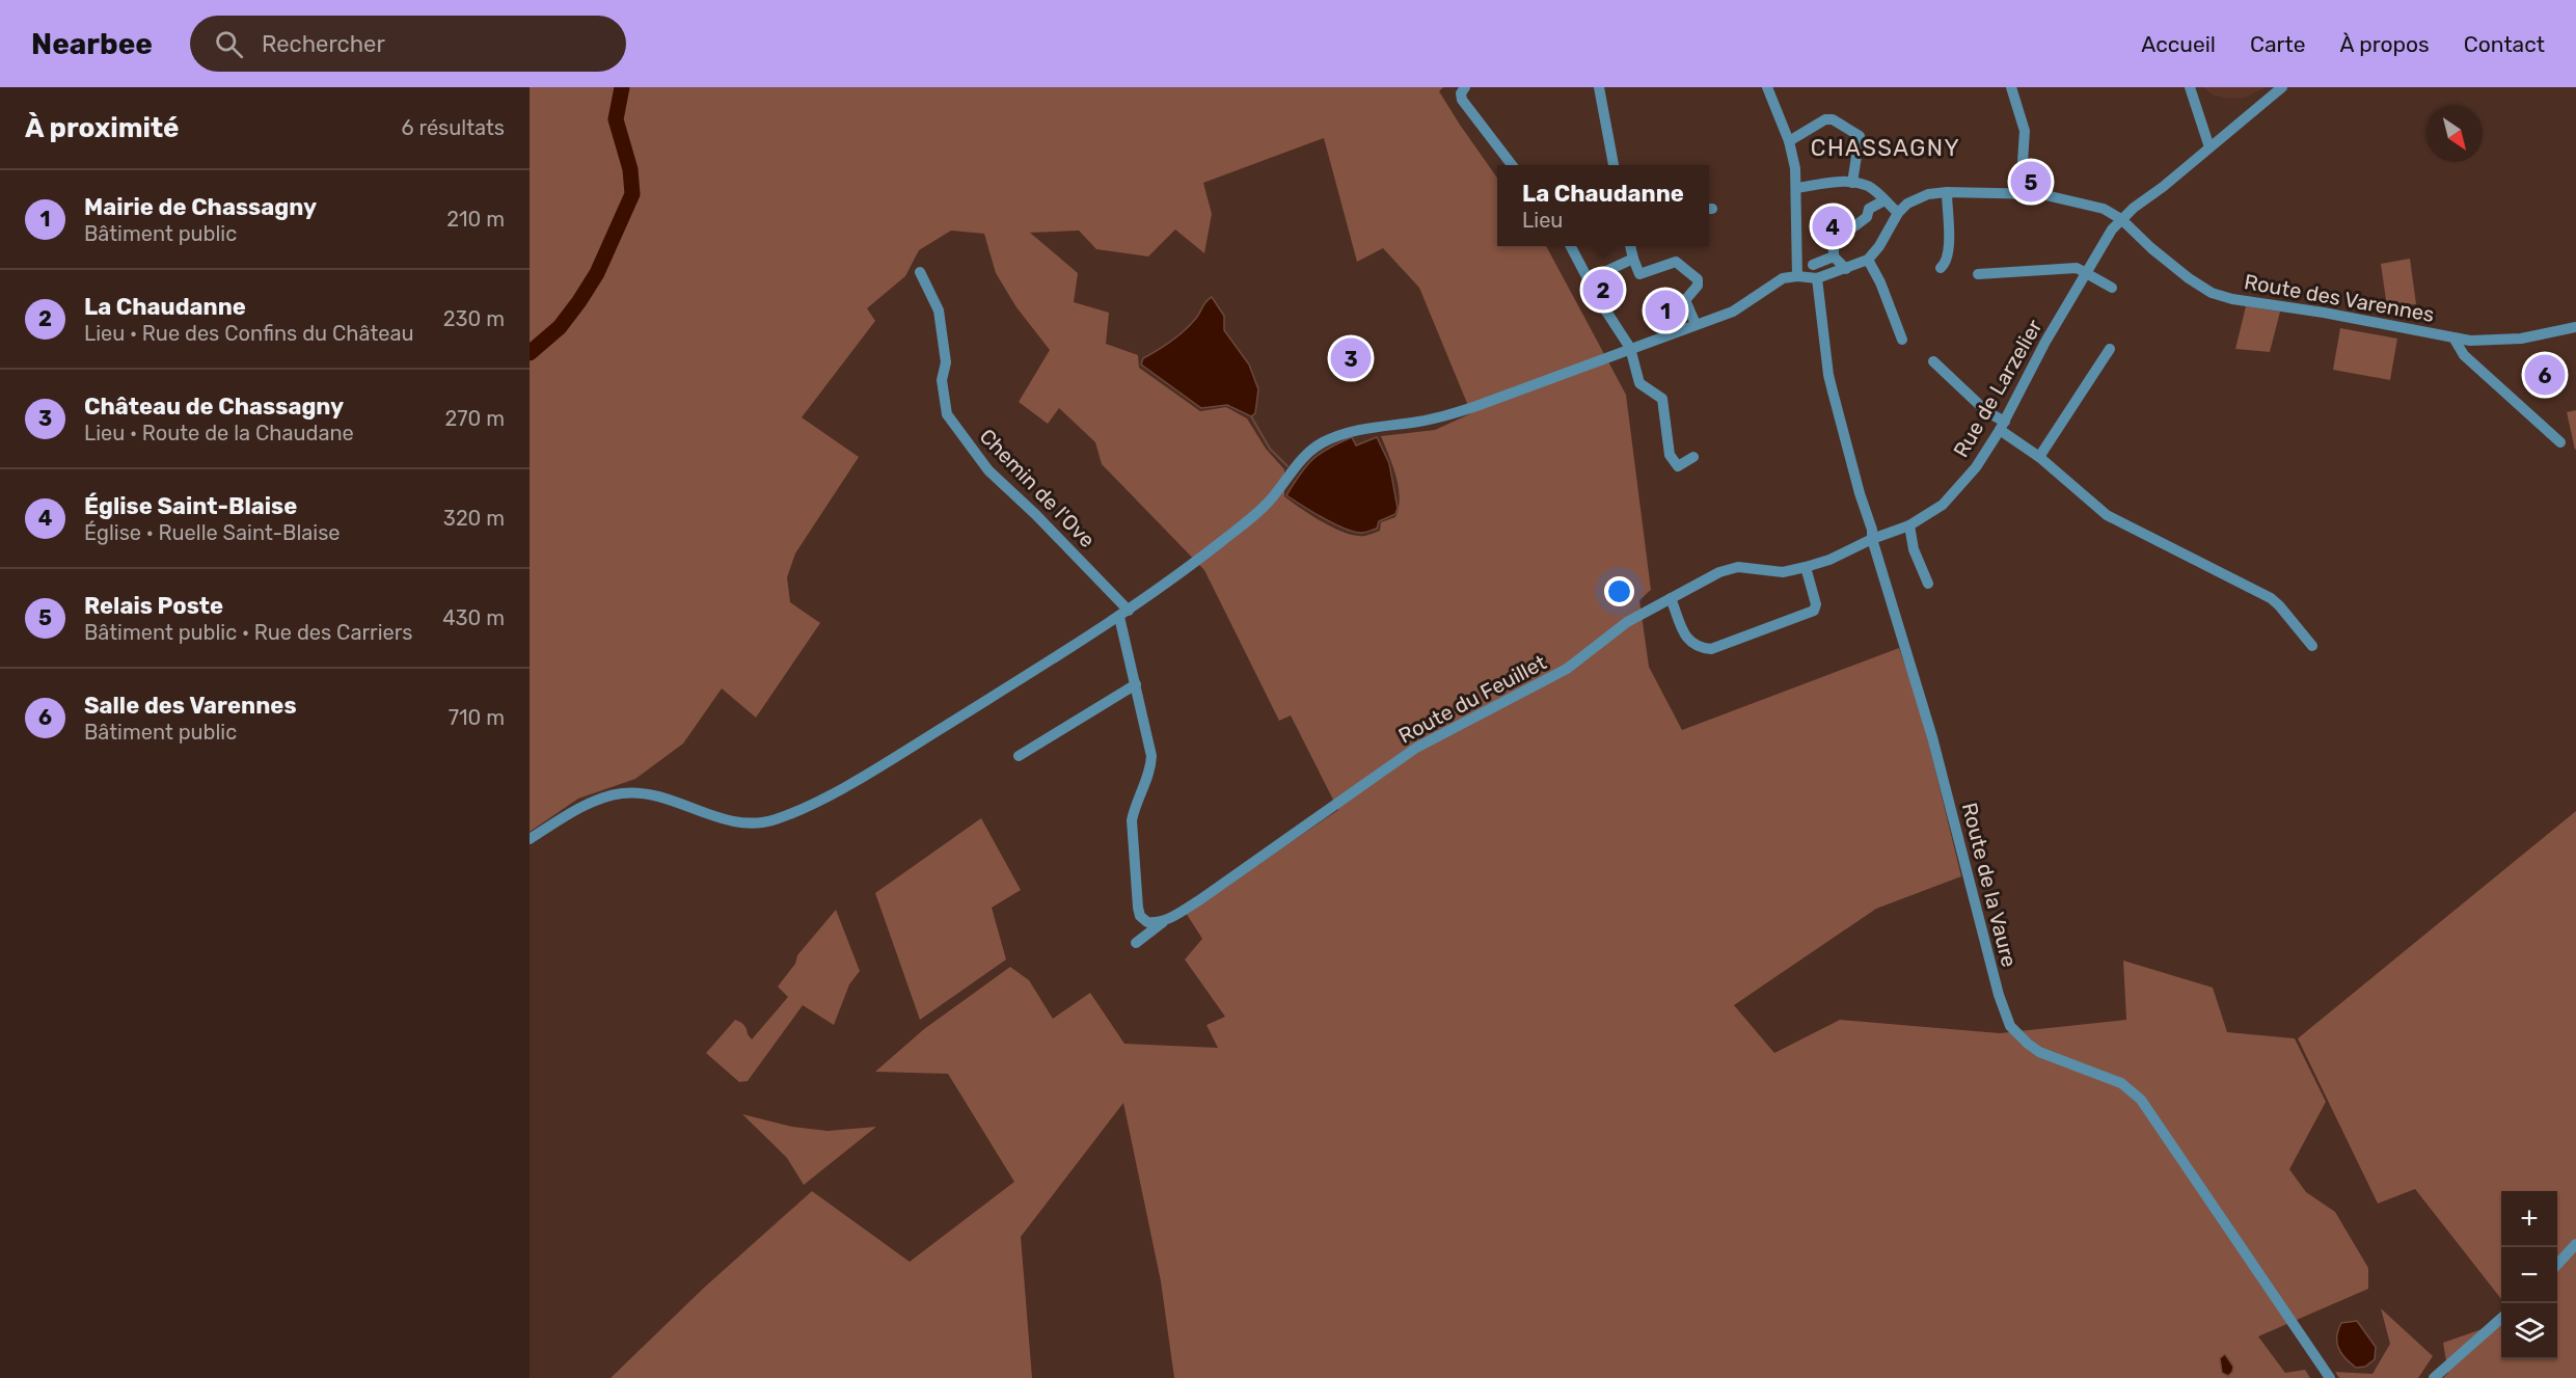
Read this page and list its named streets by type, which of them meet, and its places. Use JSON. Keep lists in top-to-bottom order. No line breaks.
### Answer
{"streets":{"street":["Route des Varennes","Rue de Larzelier","Chemin de l'Ove","Route du Feuillet","Route de la Vaure"]},"crossings":[["Route des Varennes","Rue de Larzelier"],["Rue de Larzelier","Route du Feuillet"],["Rue de Larzelier","Route de la Vaure"]],"districts":["CHASSAGNY"],"north":"bottom right","page":{"header":"Nearbee","search":"Rechercher","nav":["Accueil","Carte","À propos","Contact"],"heading":["À proximité","6 résultats"],"pins":["5","4","2","1","3","6"],"popup":["La Chaudanne","Lieu"],"list":[{"mark":"1","name":"Mairie de Chassagny","note":"Bâtiment public","value":"210 m"},{"mark":"2","name":"La Chaudanne","note":"Lieu · Rue des Confins du Château","value":"230 m"},{"mark":"3","name":"Château de Chassagny","note":"Lieu · Route de la Chaudane","value":"270 m"},{"mark":"4","name":"Église Saint-Blaise","note":"Église · Ruelle Saint-Blaise","value":"320 m"},{"mark":"5","name":"Relais Poste","note":"Bâtiment public · Rue des Carriers","value":"430 m"},{"mark":"6","name":"Salle des Varennes","note":"Bâtiment public","value":"710 m"}],"map_buttons":["+","−"]}}
